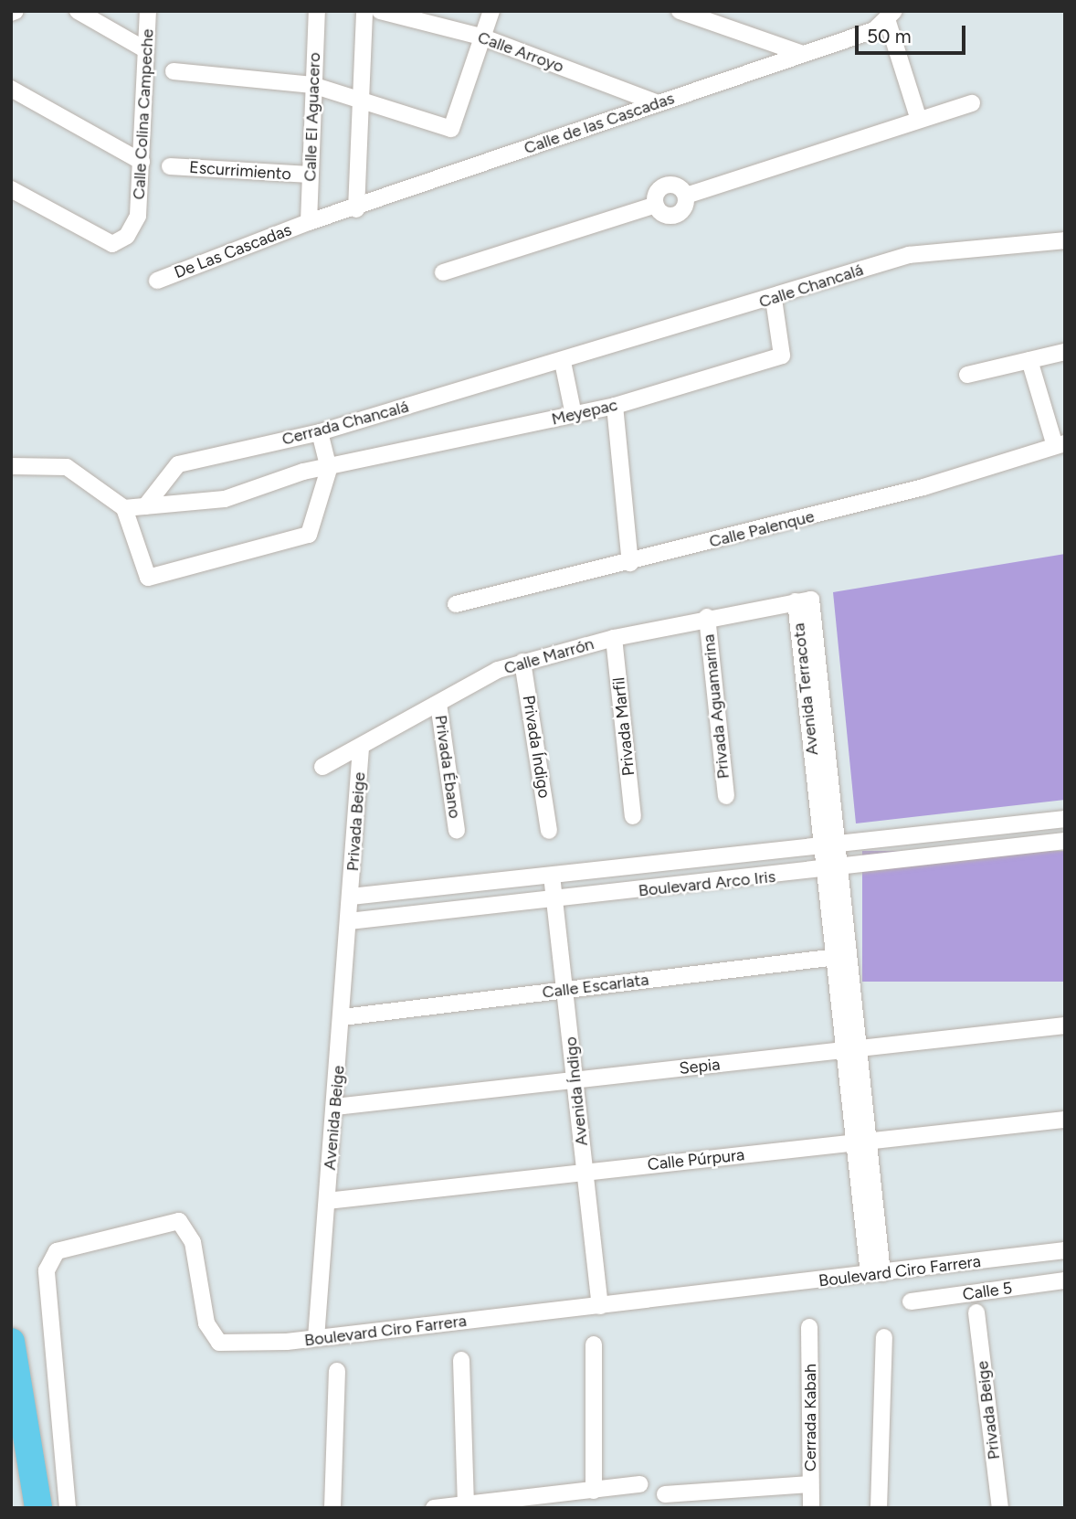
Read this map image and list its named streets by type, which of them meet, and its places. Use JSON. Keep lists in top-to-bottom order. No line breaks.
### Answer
{"streets":{"street":["Calle Arroyo","Calle Colina Campeche","Calle El Aguacero","Calle de las Cascadas","Escurrimiento","De Las Cascadas","Calle Chancalá","Meyepac","Cerrada Chancalá","Calle Palenque","Calle Marrón","Avenida Terracota","Privada Aguamarina","Privada Marfil","Privada Índigo","Privada Ébano","Privada Beige","Boulevard Arco Iris","Calle Escarlata","Sepia","Avenida Índigo","Avenida Beige","Calle Púrpura","Boulevard Ciro Farrera","Calle 5","Cerrada Kabah"]},"crossings":[["Calle Arroyo","Calle de las Cascadas"],["Calle El Aguacero","Calle de las Cascadas"],["Calle El Aguacero","Escurrimiento"],["Calle El Aguacero","De Las Cascadas"],["Calle de las Cascadas","De Las Cascadas"],["Calle Chancalá","Meyepac"],["Calle Chancalá","Cerrada Chancalá"],["Meyepac","Cerrada Chancalá"],["Calle Marrón","Avenida Terracota"],["Calle Marrón","Privada Aguamarina"],["Calle Marrón","Privada Marfil"],["Calle Marrón","Privada Índigo"],["Calle Marrón","Privada Ébano"],["Calle Marrón","Privada Beige"],["Avenida Terracota","Boulevard Arco Iris"],["Avenida Terracota","Calle Escarlata"],["Avenida Terracota","Sepia"],["Avenida Terracota","Calle Púrpura"],["Avenida Terracota","Boulevard Ciro Farrera"],["Privada Beige","Boulevard Arco Iris"],["Privada Beige","Avenida Beige"],["Boulevard Arco Iris","Avenida Índigo"],["Boulevard Arco Iris","Avenida Beige"],["Calle Escarlata","Avenida Índigo"],["Calle Escarlata","Avenida Beige"],["Sepia","Avenida Índigo"],["Sepia","Avenida Beige"],["Avenida Índigo","Calle Púrpura"],["Avenida Índigo","Boulevard Ciro Farrera"],["Avenida Beige","Calle Púrpura"],["Avenida Beige","Boulevard Ciro Farrera"]],"scale_bar":"50 m"}
